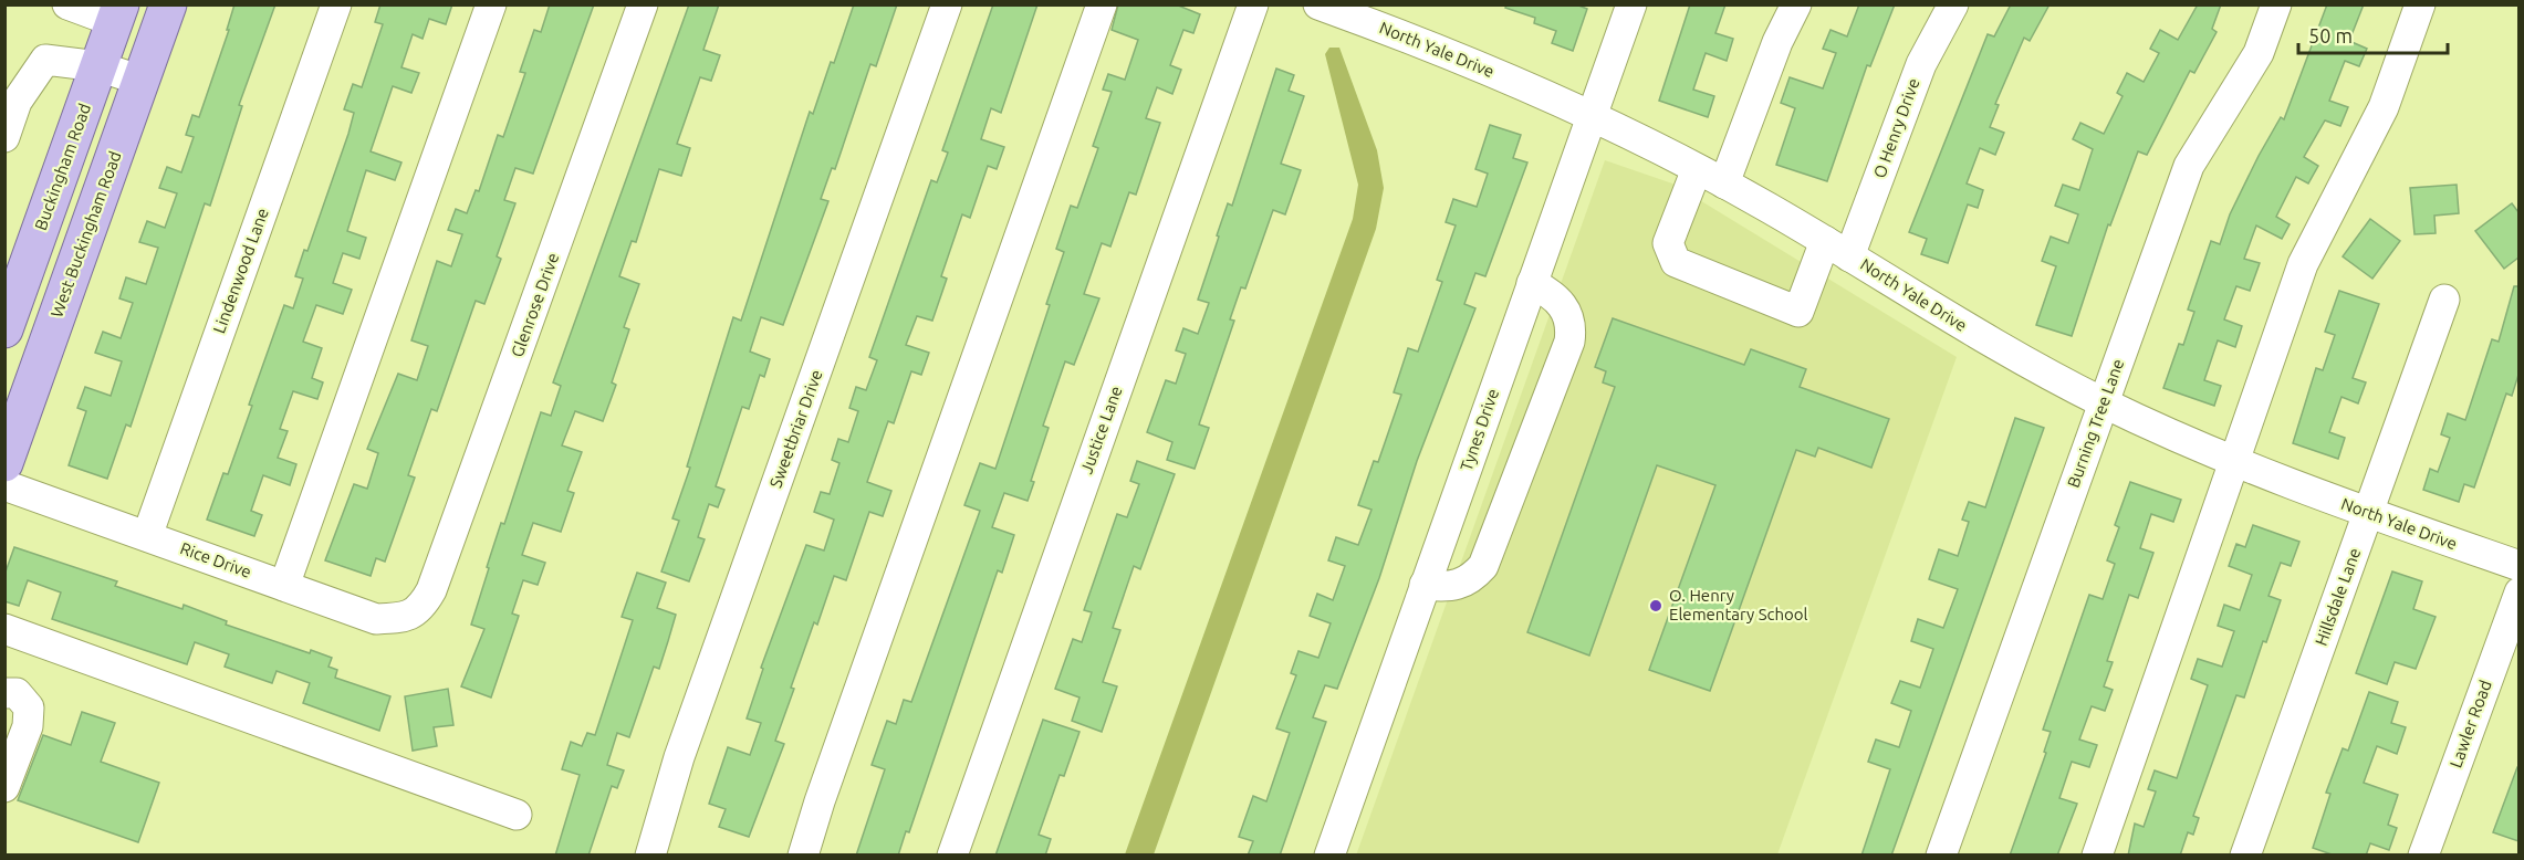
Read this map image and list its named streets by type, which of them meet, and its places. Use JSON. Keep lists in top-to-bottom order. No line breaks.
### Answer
{"streets":{"main road":["Buckingham Road","West Buckingham Road"],"street":["North Yale Drive","O Henry Drive","Lindenwood Lane","Glenrose Drive","Burning Tree Lane","Sweetbriar Drive","Justice Lane","Tynes Drive","Rice Drive","Hillsdale Lane","Lawler Road"]},"crossings":[["North Yale Drive","O Henry Drive"],["North Yale Drive","Burning Tree Lane"],["North Yale Drive","Tynes Drive"],["North Yale Drive","Hillsdale Lane"],["Lindenwood Lane","Rice Drive"],["Glenrose Drive","Rice Drive"]],"places":["O. Henry Elementary School"],"scale_bar":"50 m"}
